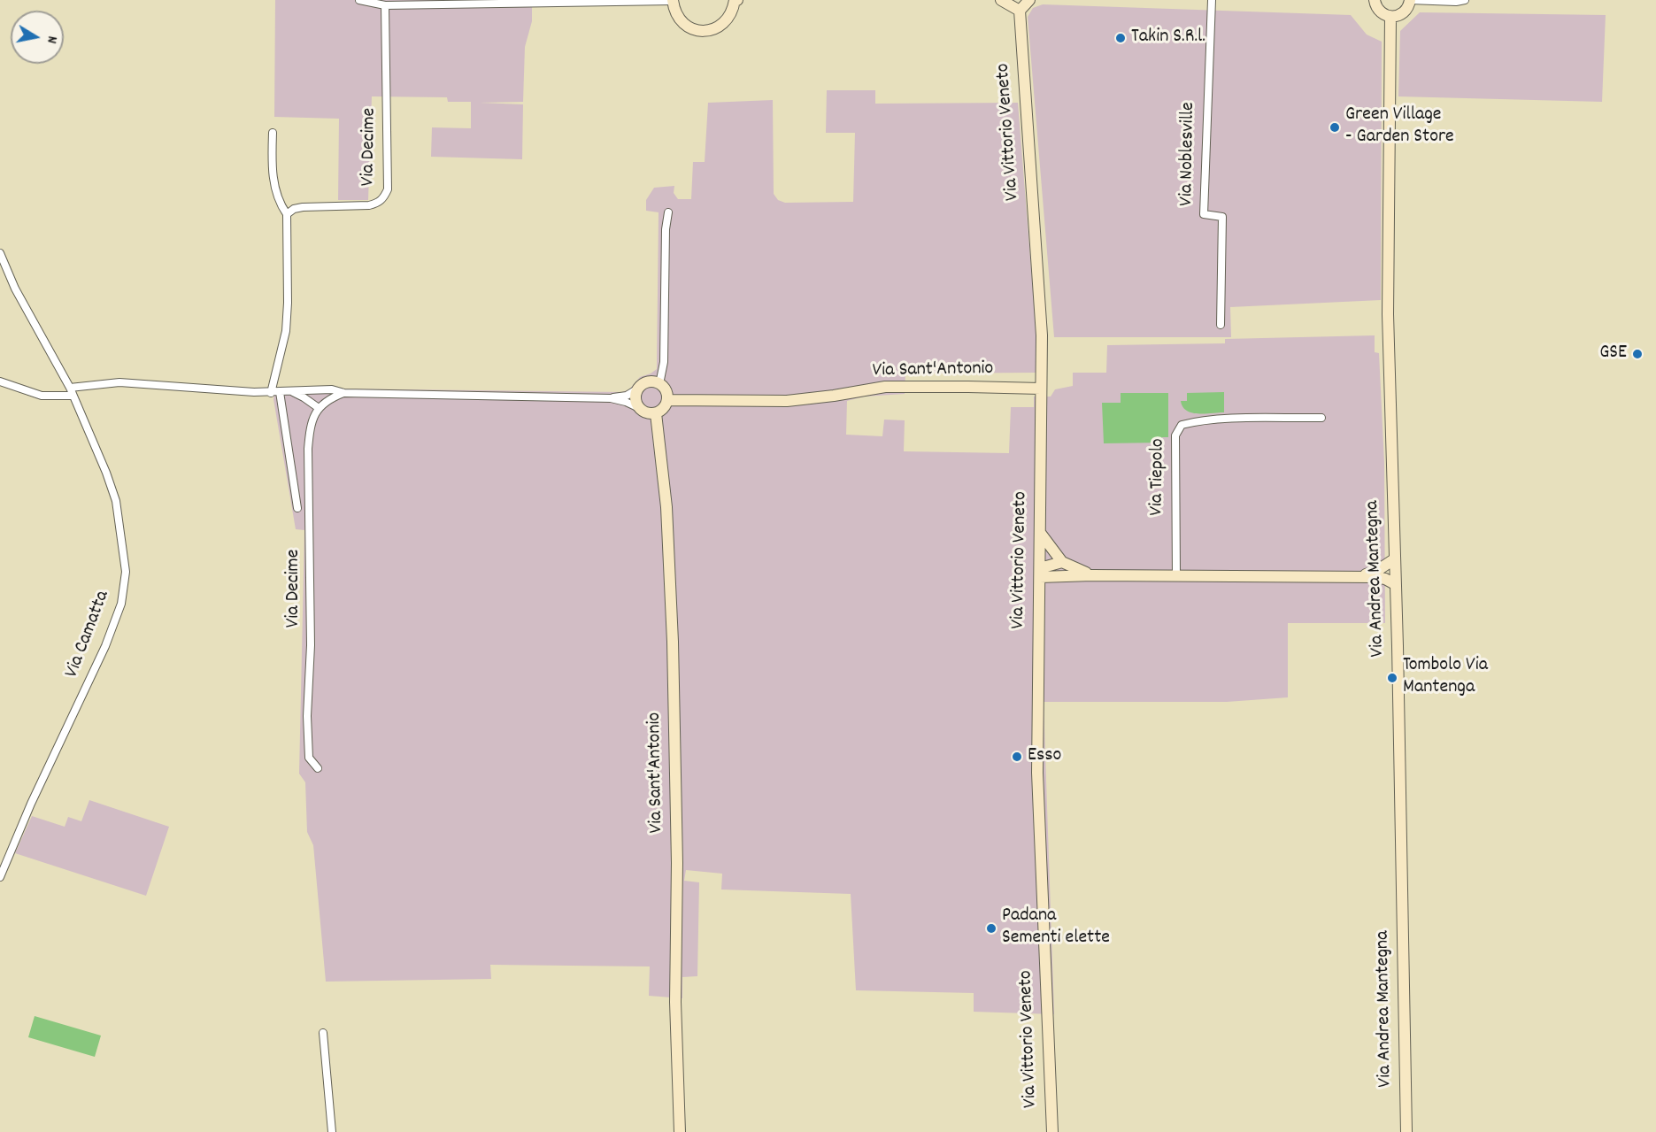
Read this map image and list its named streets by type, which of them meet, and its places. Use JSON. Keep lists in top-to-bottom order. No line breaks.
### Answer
{"streets":{"main road":["Via Vittorio Veneto","Via Sant'Antonio","Via Andrea Mantegna"],"street":["Via Decime","Via Noblesville","Via Tiepolo","Via Camatta"]},"crossings":[["Via Vittorio Veneto","Via Sant'Antonio"]],"places":["Takin S.R.l.","Green Village - Garden Store","GSE","Tombolo Via Mantenga","Esso","Padana Sementi elette"],"north":"right"}
